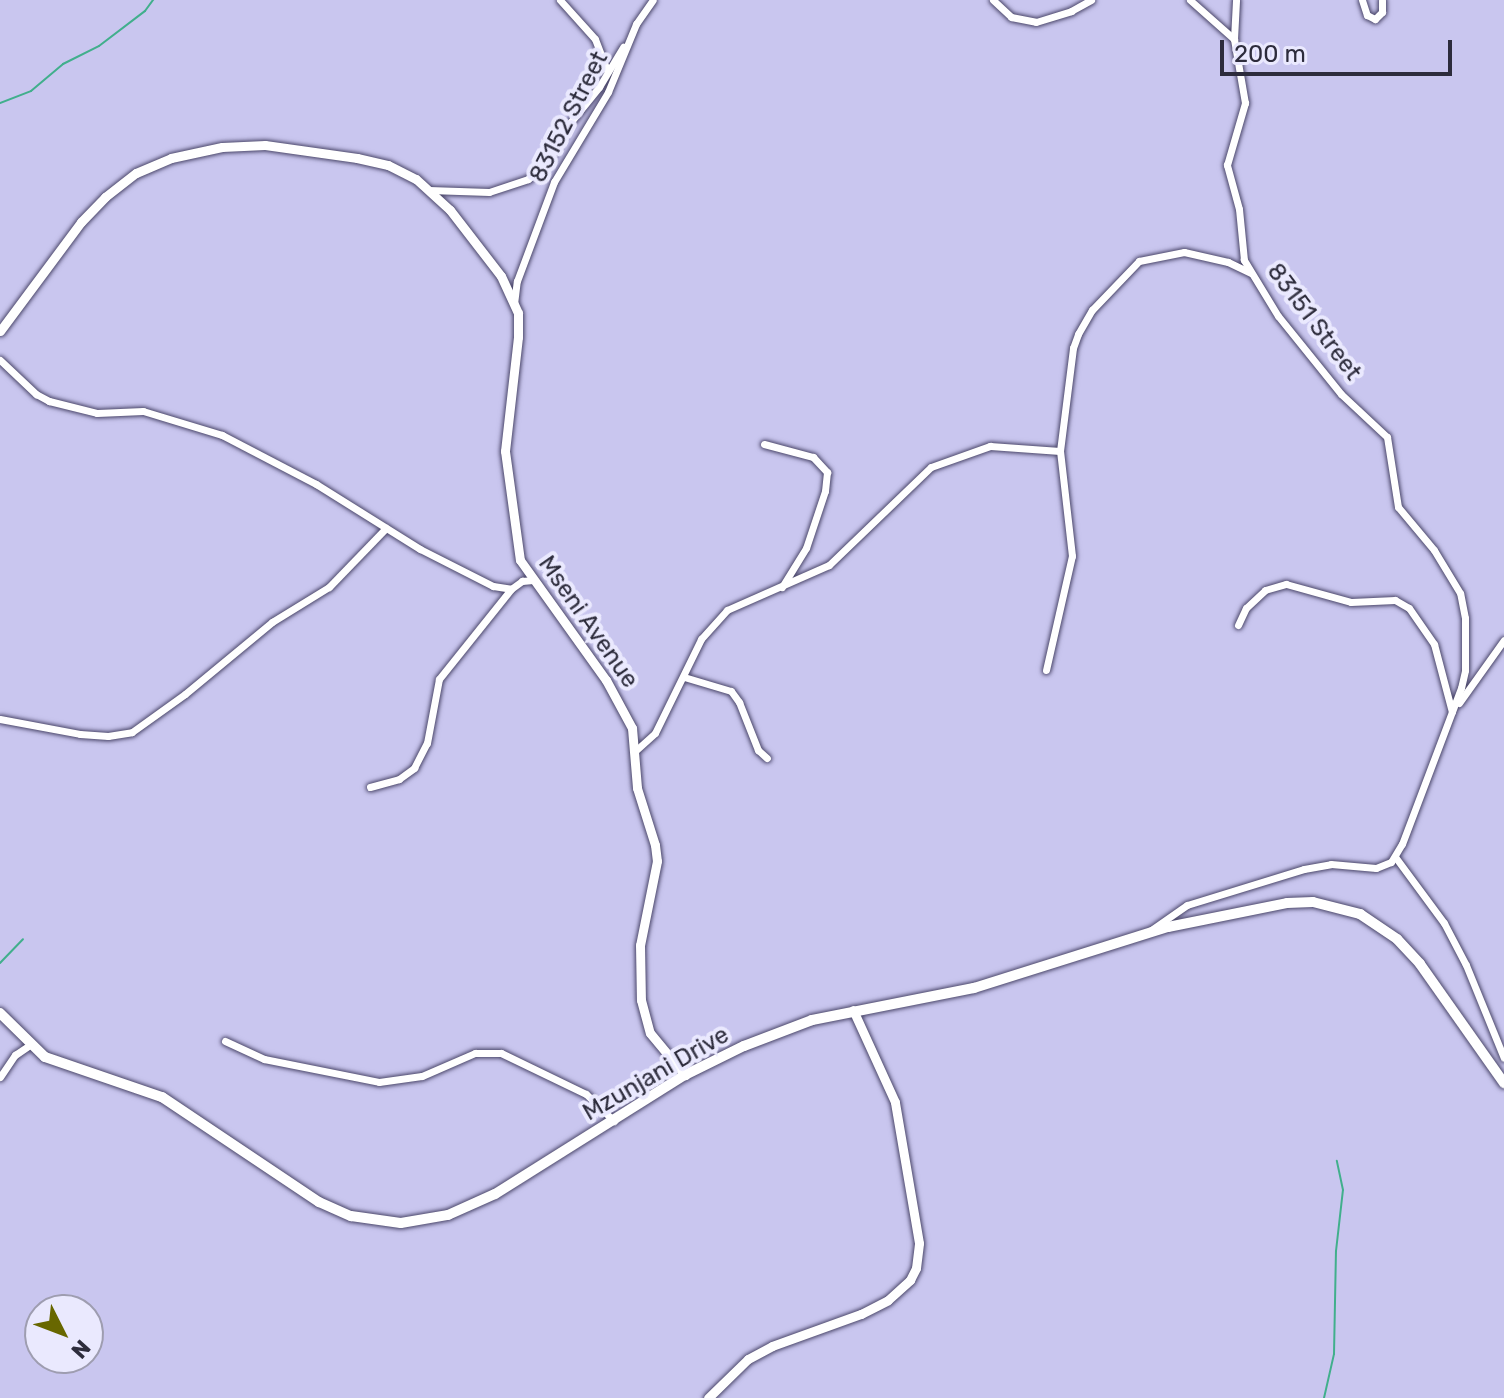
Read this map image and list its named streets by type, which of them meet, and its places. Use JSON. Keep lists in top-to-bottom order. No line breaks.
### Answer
{"streets":{"main road":["Mzunjani Drive"],"street":["83152 Street","83151 Street","Mseni Avenue"]},"crossings":[["83152 Street","Mseni Avenue"],["Mseni Avenue","Mzunjani Drive"]],"scale_bar":"200 m","north":"bottom right"}
